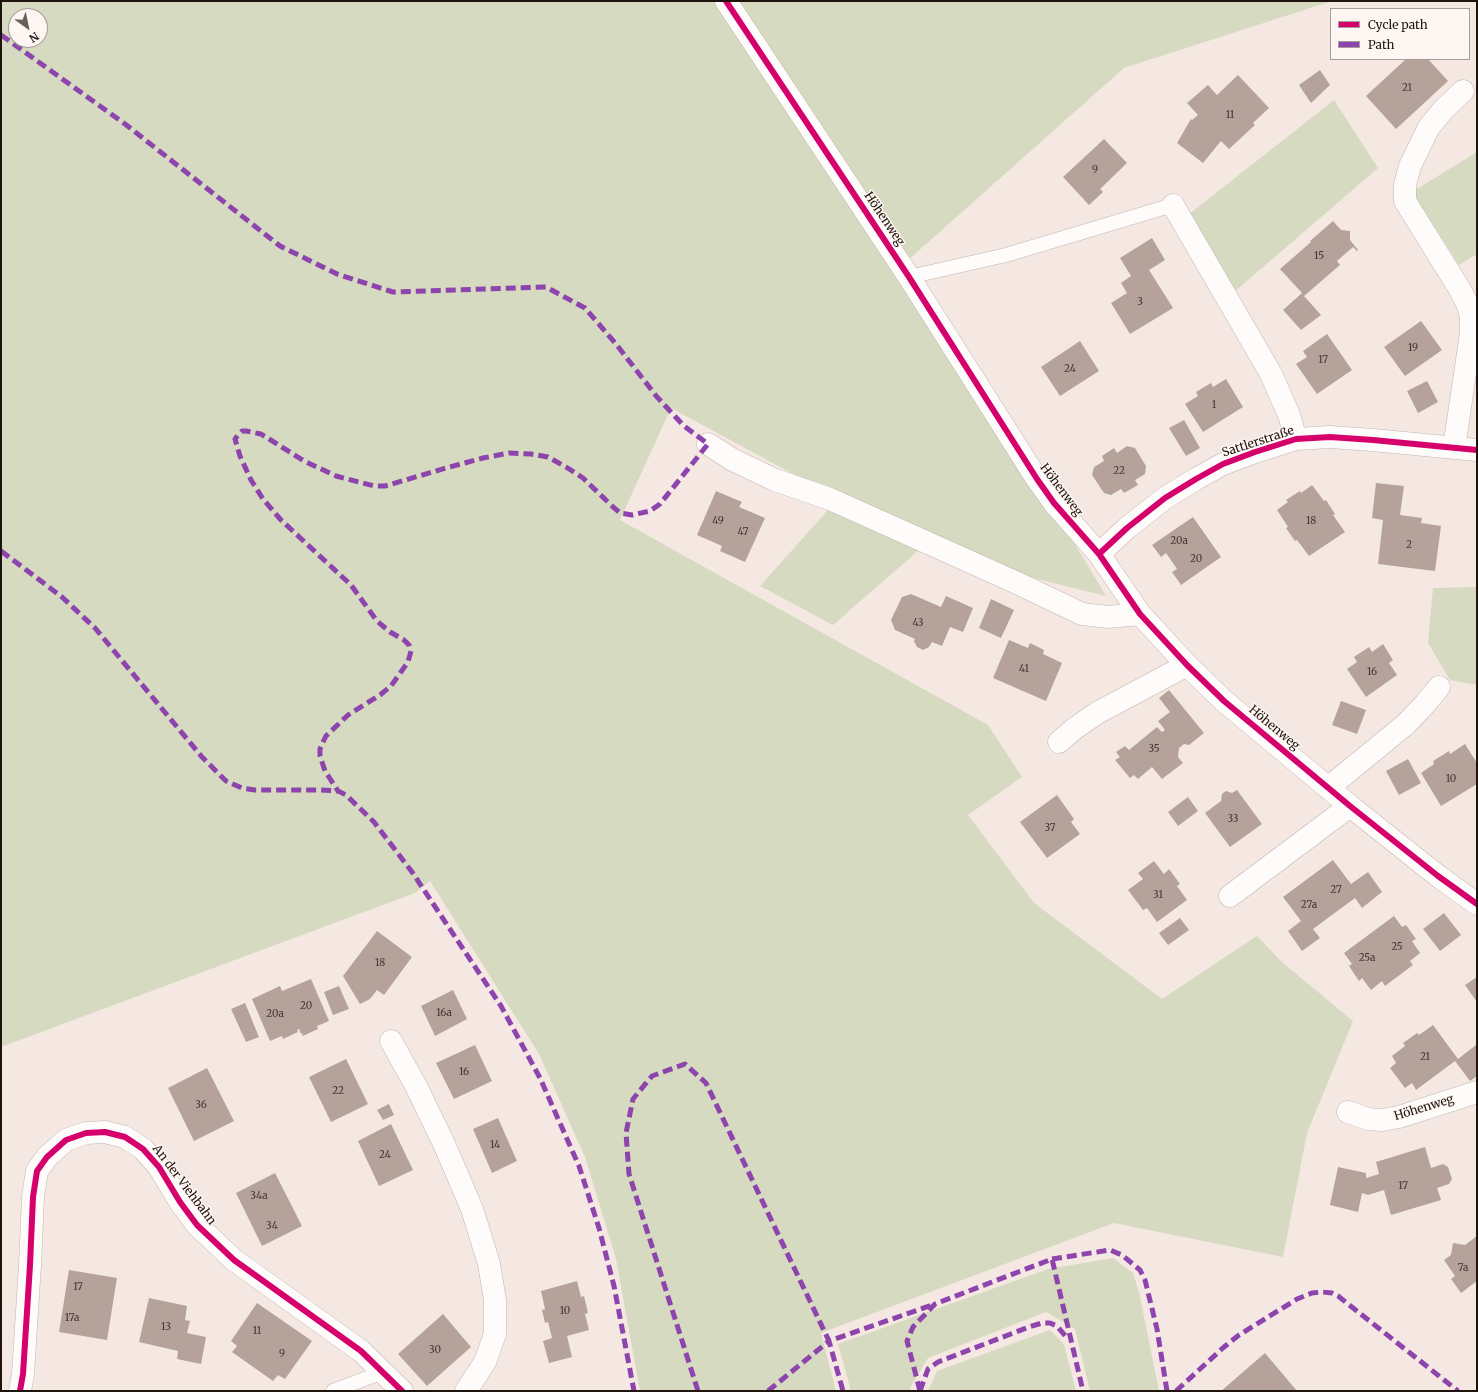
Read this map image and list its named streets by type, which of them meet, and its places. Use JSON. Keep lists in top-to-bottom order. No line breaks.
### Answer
{"streets":{"street":["Höhenweg","Sattlerstraße","An der Viehbahn"]},"crossings":[["Höhenweg","Sattlerstraße"]],"house_numbers":["21","11","9","15","3","19","17","24","1","22","49","18","47","20a","2","20","43","41","16","35","10","33","37","27","31","27a","25","25a","18","20","16a","20a","21","16","22","36","14","24","17","34a","34","7a","17","10","17a","13","11","30","9"],"legend":["Cycle path","Path"],"north":"bottom right"}
